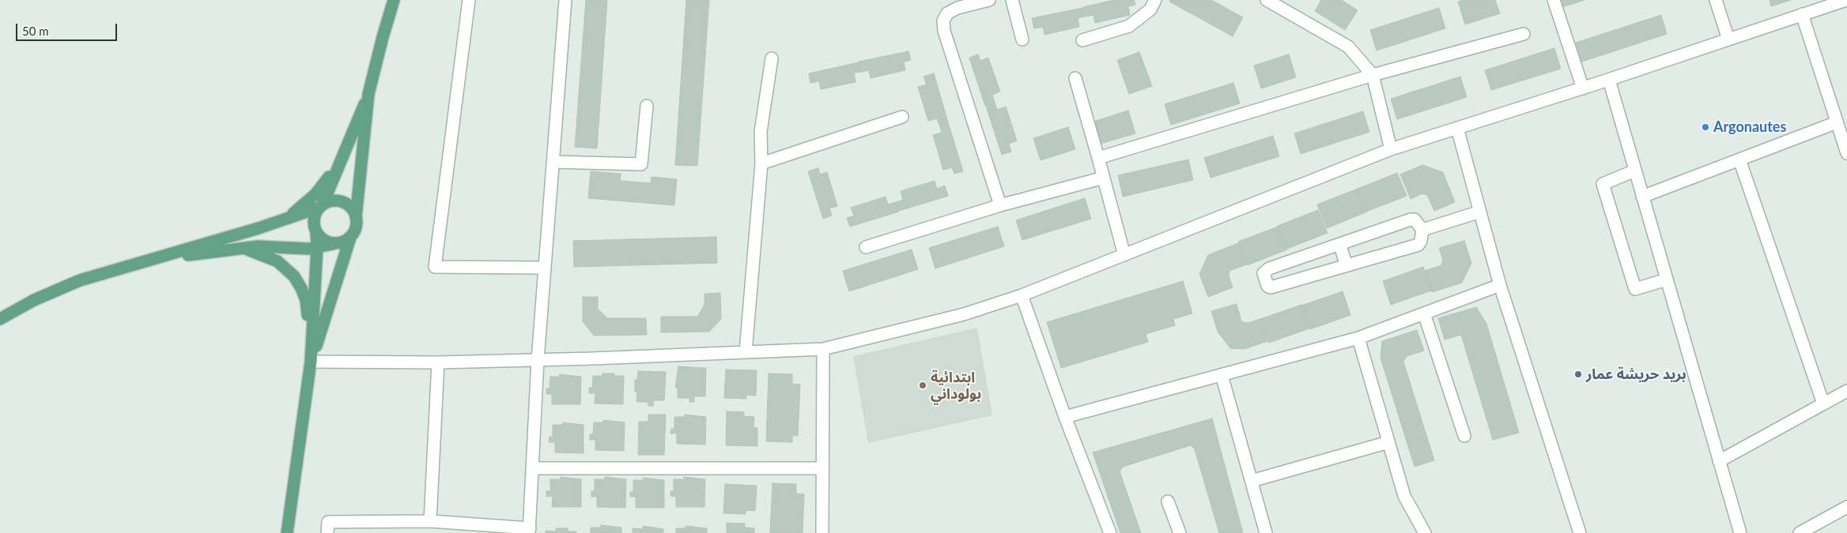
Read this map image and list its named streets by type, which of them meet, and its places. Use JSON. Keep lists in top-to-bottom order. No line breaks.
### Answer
{"places":["Argonautes","بريد حريشة عمار","ابتدائية بولوداني"],"scale_bar":"50 m"}
